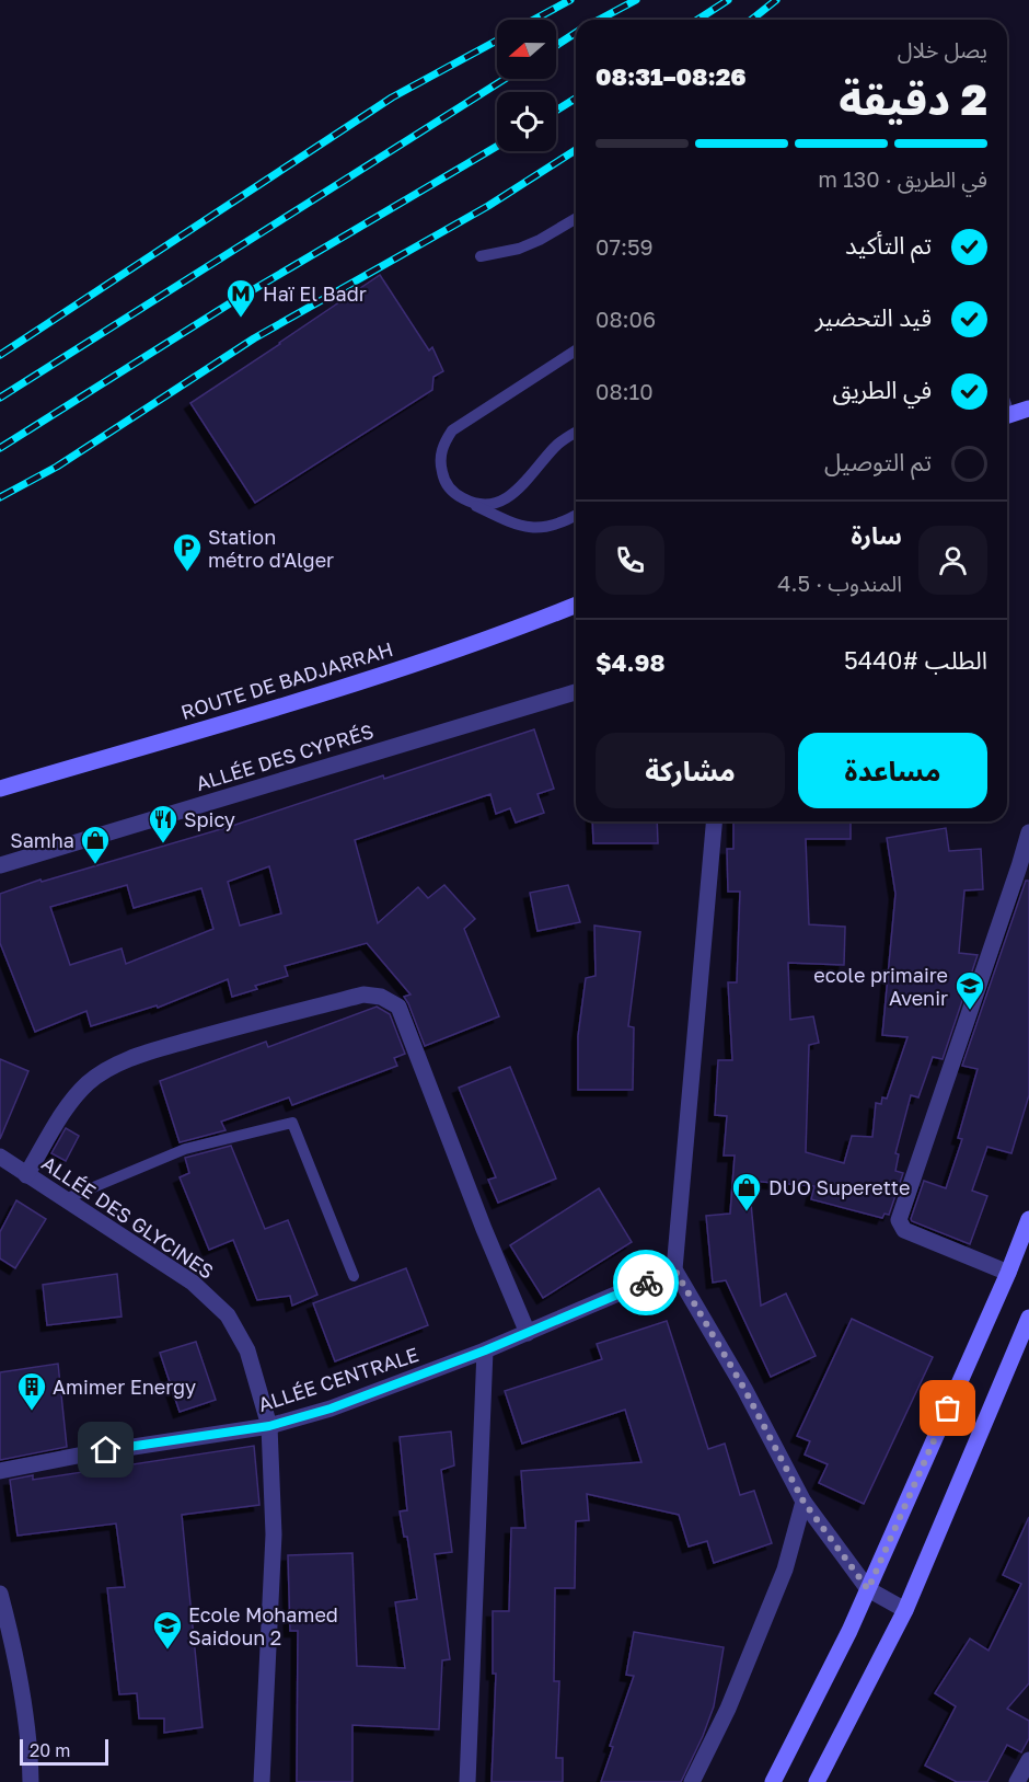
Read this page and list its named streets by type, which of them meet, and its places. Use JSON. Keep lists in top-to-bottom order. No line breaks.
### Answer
{"streets":{"main road":["ROUTE DE BADJARRAH"],"street":["ALLÉE DES CYPRÉS","ALLÉE DES GLYCINES","ALLÉE CENTRALE"]},"crossings":[["ALLÉE DES GLYCINES","ALLÉE CENTRALE"]],"places":{"metro station":["Haï El Badr"],"parking":["Station métro d'Alger"],"restaurant":["Spicy"],"shop":["Samha","DUO Superette"],"school or university":["ecole primaire Avenir","Ecole Mohamed Saidoun 2"],"building":["Amimer Energy"]},"scale_bar":"20 m","north":"left","page":{"heading":["2 دقيقة","يصل خلال","08:26–08:31"],"panel":["سارة","المندوب · 4.5","الطلب #5440","$4.98"],"bar":"في الطريق · 130 m","list":[["تم التأكيد","07:59"],["قيد التحضير","08:06"],["في الطريق","08:10"],"تم التوصيل"],"buttons":["مساعدة","مشاركة"],"scale":"20 m"}}
